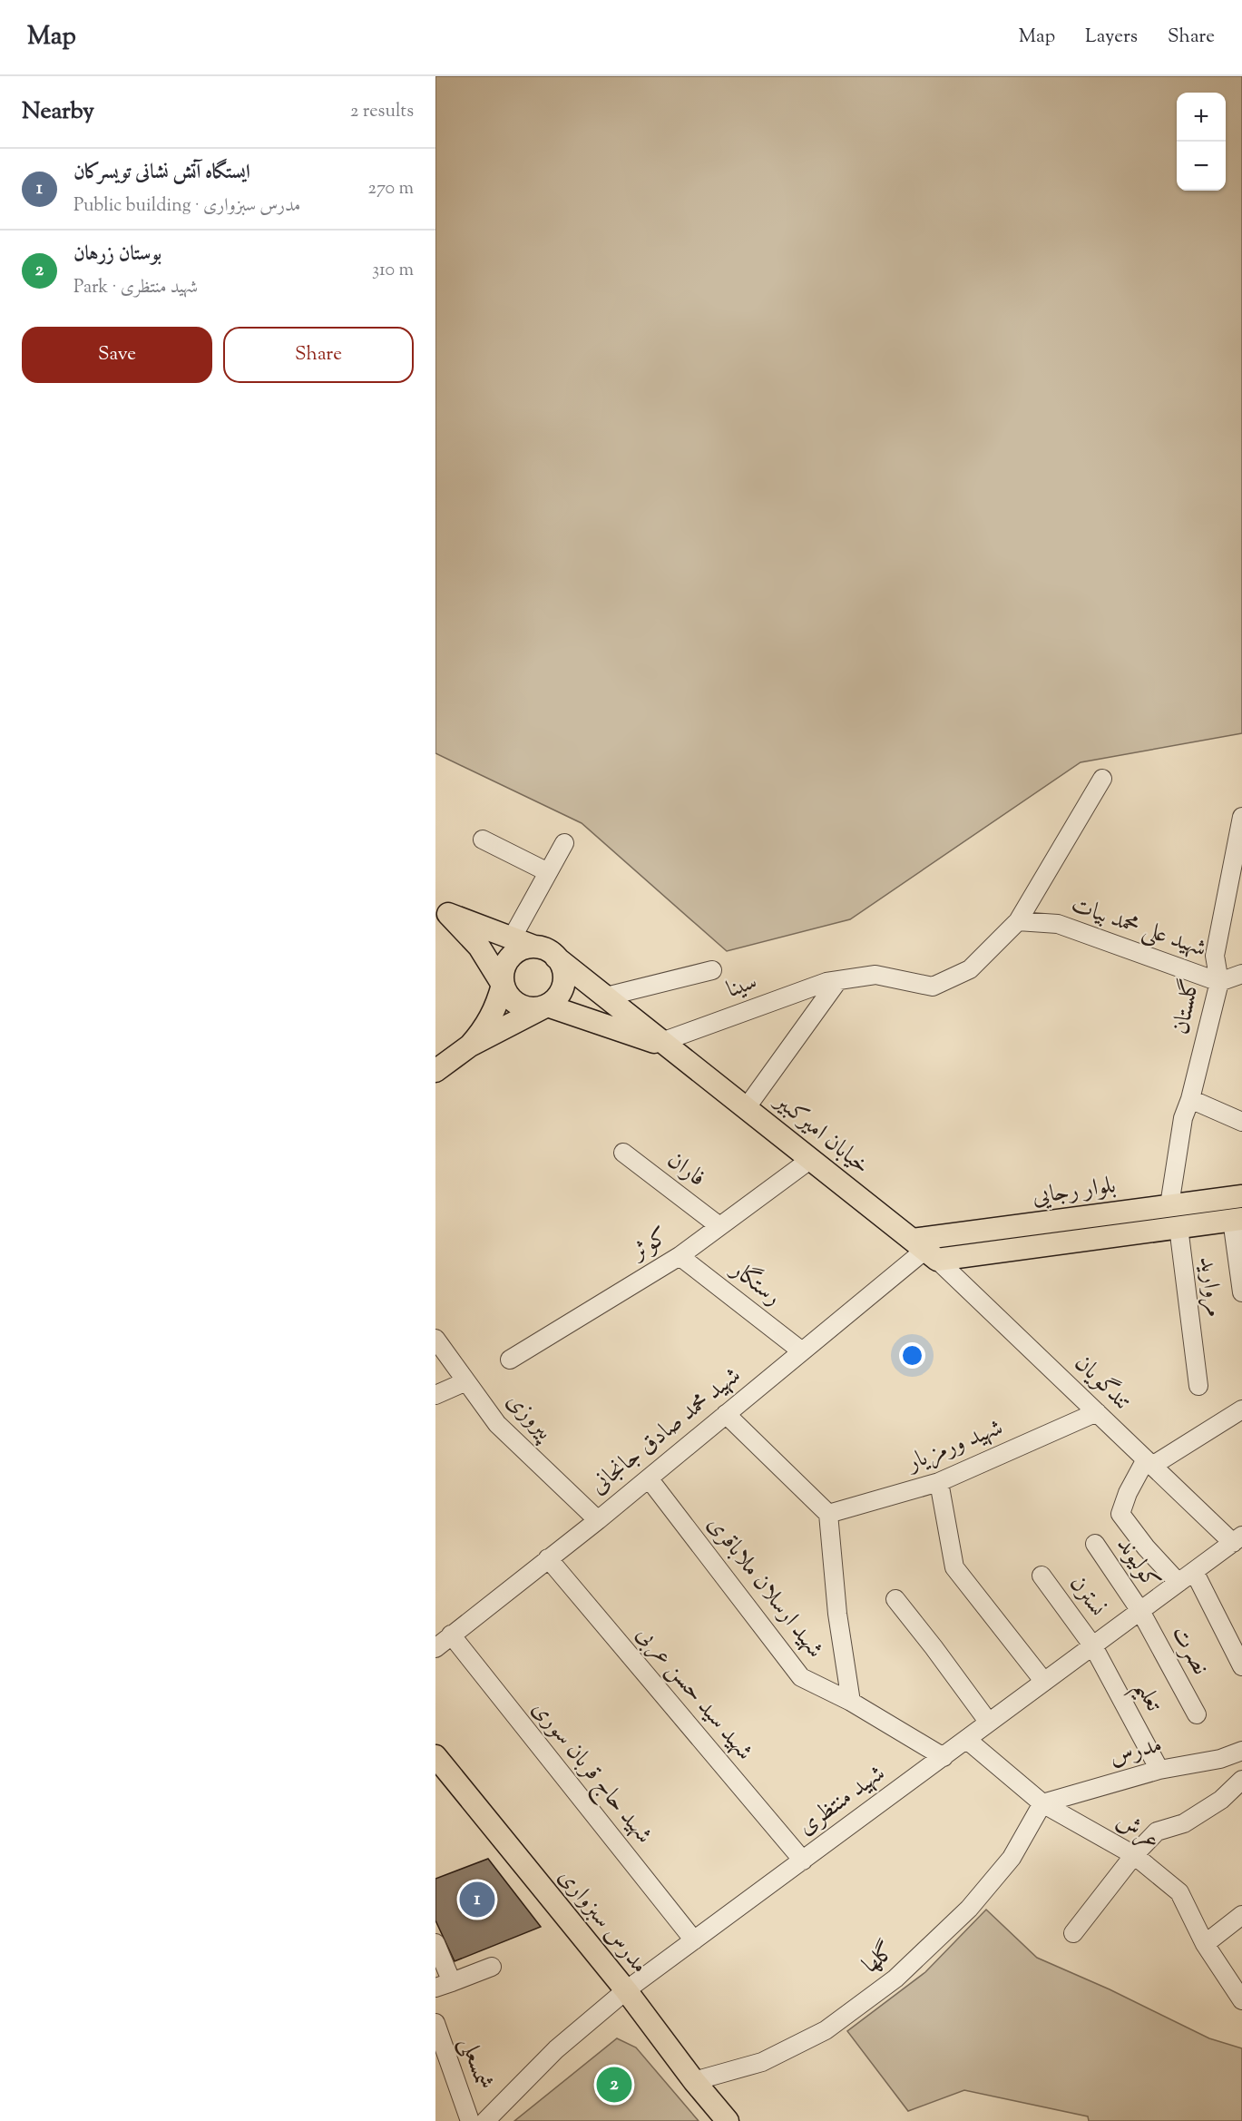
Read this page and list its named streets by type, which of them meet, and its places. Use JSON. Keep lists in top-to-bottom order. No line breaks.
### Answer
{"streets":{"main road":["خیابان امیرکبیر","بلوار رجایی","مدرس سبزواری"],"street":["شهید علی محمد بیات","سینا","گلستان","فاران","کوثر","رستگار","مروارید","تندگویان","پیروزی","شهید محمد صادق جانجانی","شهید ورمزیار","کولیوند","شهید ارسلان ملاباقری","نسترن","نصرت","شهید سید حسن عربی","تعلیم","مدرس","شهید حاج قربان سوری","شهید منتظری","عرش","گلها","شمسعلی"]},"crossings":[["شهید علی محمد بیات","گلستان"],["سینا","خیابان امیرکبیر"],["گلستان","بلوار رجایی"],["خیابان امیرکبیر","بلوار رجایی"],["خیابان امیرکبیر","کوثر"],["خیابان امیرکبیر","تندگویان"],["خیابان امیرکبیر","شهید محمد صادق جانجانی"],["فاران","کوثر"],["بلوار رجایی","مروارید"],["بلوار رجایی","تندگویان"],["بلوار رجایی","شهید محمد صادق جانجانی"],["کوثر","رستگار"],["رستگار","شهید محمد صادق جانجانی"],["تندگویان","شهید محمد صادق جانجانی"],["تندگویان","شهید ورمزیار"],["تندگویان","شهید منتظری"],["پیروزی","شهید محمد صادق جانجانی"],["شهید محمد صادق جانجانی","شهید ارسلان ملاباقری"],["شهید محمد صادق جانجانی","شهید سید حسن عربی"],["شهید محمد صادق جانجانی","شهید حاج قربان سوری"],["کولیوند","نصرت"],["کولیوند","شهید منتظری"],["شهید ارسلان ملاباقری","شهید منتظری"],["نسترن","تعلیم"],["نسترن","شهید منتظری"],["نصرت","شهید منتظری"],["شهید سید حسن عربی","شهید منتظری"],["تعلیم","مدرس"],["تعلیم","شهید منتظری"],["مدرس","عرش"],["مدرس","گلها"],["شهید حاج قربان سوری","شهید منتظری"],["شهید منتظری","عرش"],["شهید منتظری","مدرس سبزواری"],["عرش","گلها"],["مدرس سبزواری","گلها"]],"page":{"header":"Map","nav":["Map","Layers","Share"],"heading":["Nearby","2 results"],"map_buttons":["+","−"],"list":[{"mark":"1","name":"ایستگاه آتش نشانی تویسرکان","note":"Public building · مدرس سبزواری","value":"270 m"},{"mark":"2","name":"بوستان زرهان","note":"Park · شهید منتظری","value":"310 m"}],"buttons":["Save","Share"],"pins":["1","2"]}}
